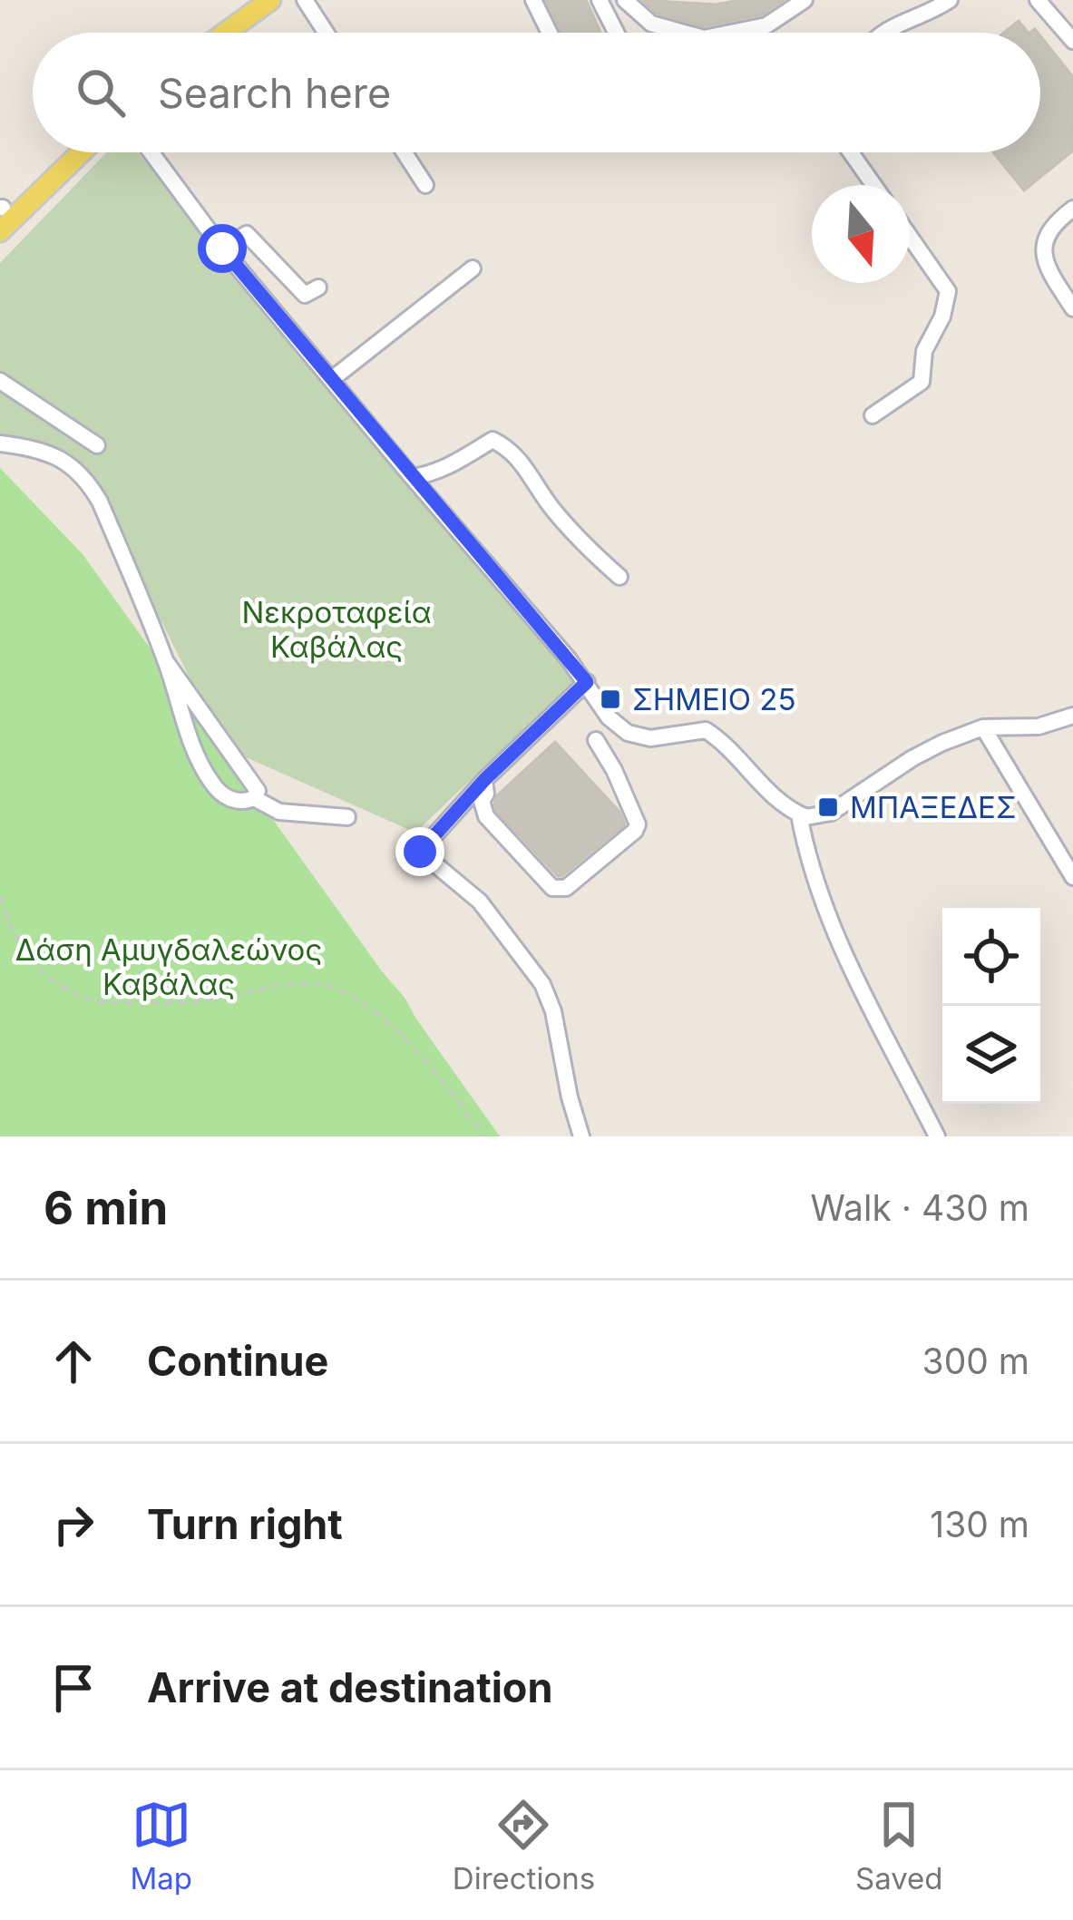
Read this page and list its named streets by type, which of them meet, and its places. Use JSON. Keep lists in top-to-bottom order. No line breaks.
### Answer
{"parks":["Νεκροταφεία Καβάλας","Δάση Αμυγδαλεώνος Καβάλας"],"places":{"transit":["ΣΗΜΕΙΟ 25","ΜΠΑΞΕΔΕΣ"]},"north":"bottom","page":{"search":"Search here","heading":["6 min","Walk · 430 m"],"list":[["Continue","300 m"],["Turn right","130 m"],"Arrive at destination"],"nav":["Map","Directions","Saved"]}}
